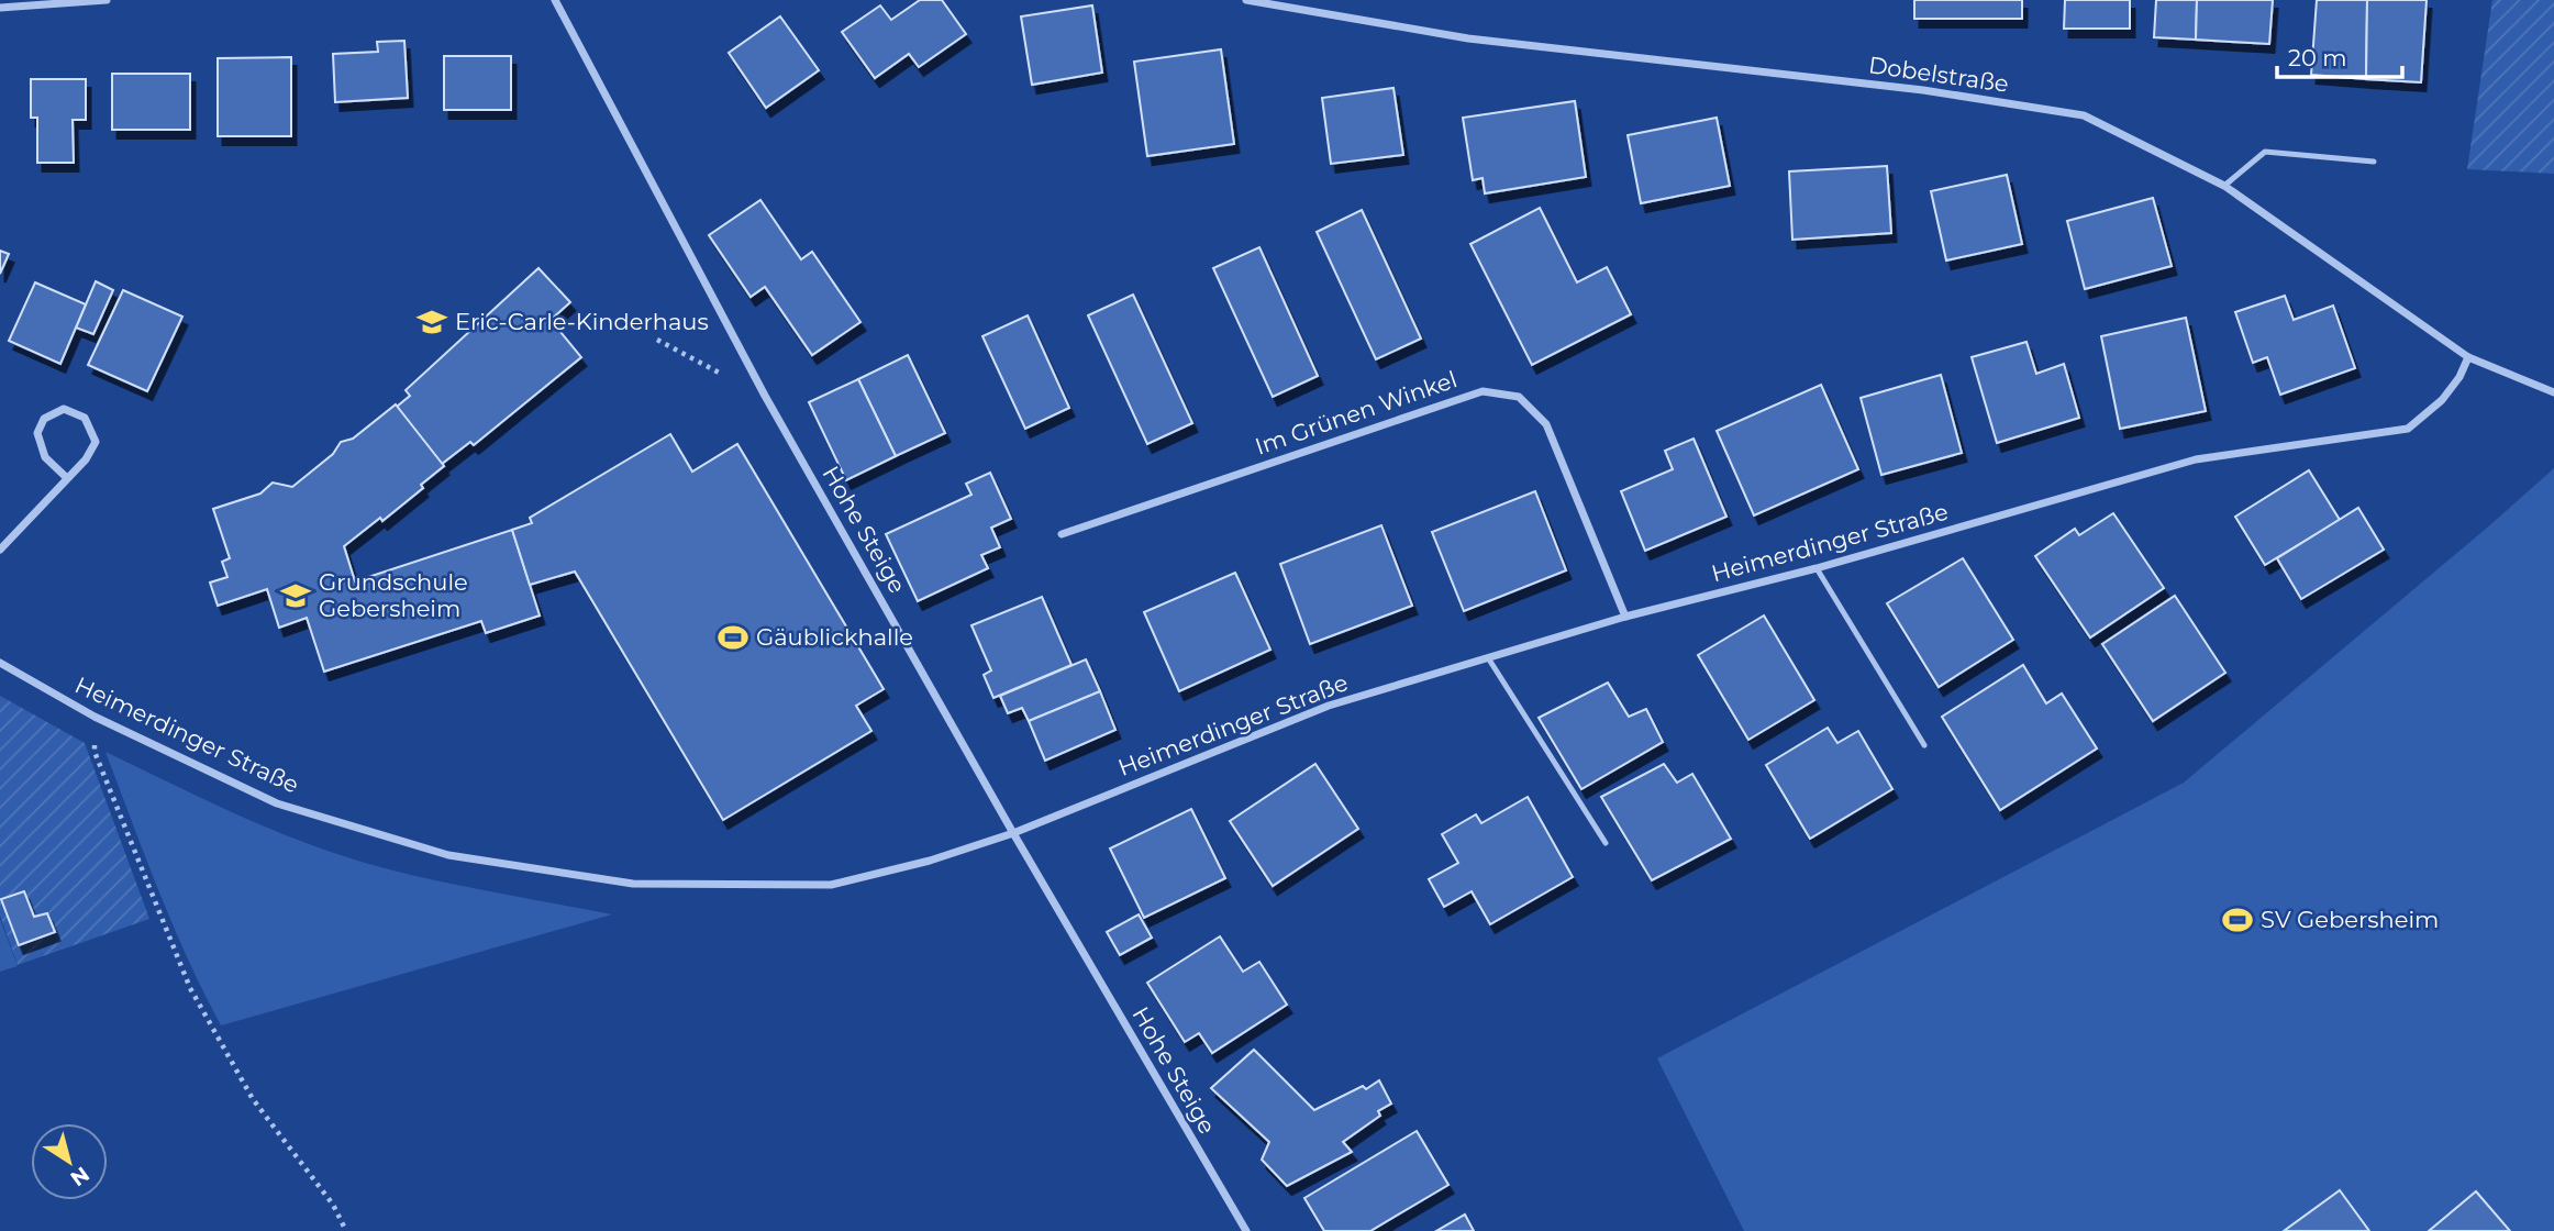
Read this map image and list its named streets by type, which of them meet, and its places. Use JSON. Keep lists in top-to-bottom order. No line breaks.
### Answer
{"streets":{"street":["Dobelstraße","Im Grünen Winkel","Hohe Steige","Heimerdinger Straße"]},"crossings":[["Dobelstraße","Heimerdinger Straße"],["Im Grünen Winkel","Heimerdinger Straße"],["Hohe Steige","Heimerdinger Straße"]],"places":{"school or university":["Eric-Carle-Kinderhaus","Grundschule Gebersheim"],"sports":["Gäublickhalle","SV Gebersheim"]},"scale_bar":"20 m","north":"bottom right"}
